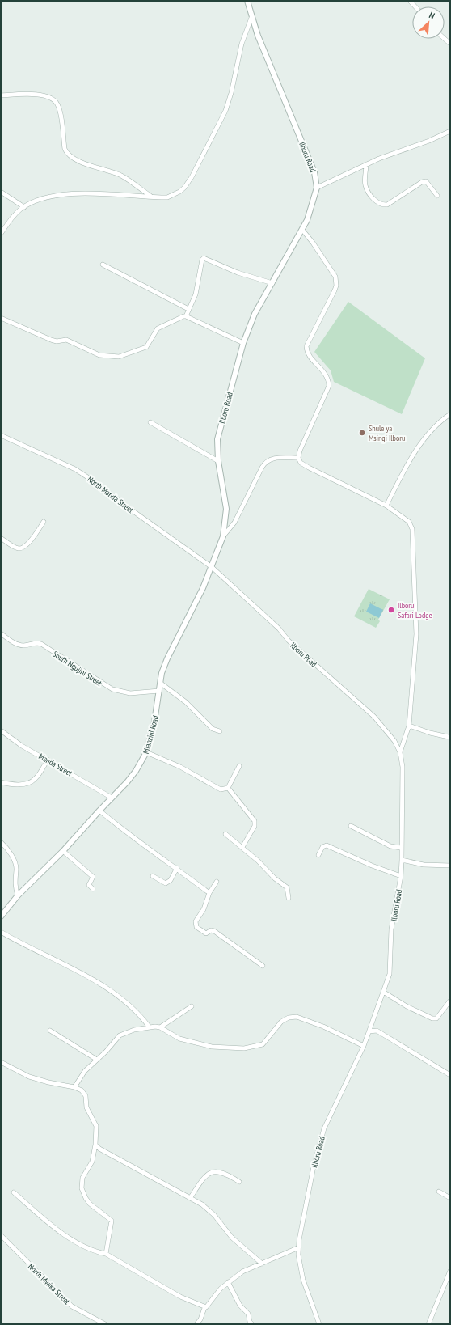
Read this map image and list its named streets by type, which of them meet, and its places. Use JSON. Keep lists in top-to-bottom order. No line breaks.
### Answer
{"streets":{"street":["Ilboru Road","North Manda Street","South Ngujini Street","Mianzini Road","Manda Street","North Mwika Street"]},"crossings":[["Ilboru Road","North Manda Street"],["Ilboru Road","Mianzini Road"],["North Manda Street","Mianzini Road"],["South Ngujini Street","Mianzini Road"],["Mianzini Road","Manda Street"]],"places":["Shule ya Msingi Ilboru","Ilboru Safari Lodge"],"north":"top right"}
